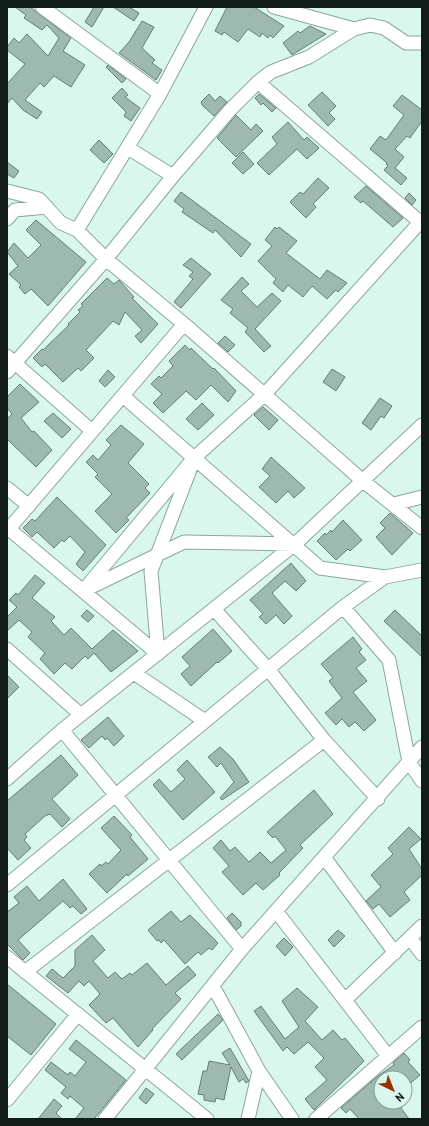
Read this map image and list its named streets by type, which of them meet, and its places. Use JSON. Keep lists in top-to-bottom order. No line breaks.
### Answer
{"north":"bottom right"}
